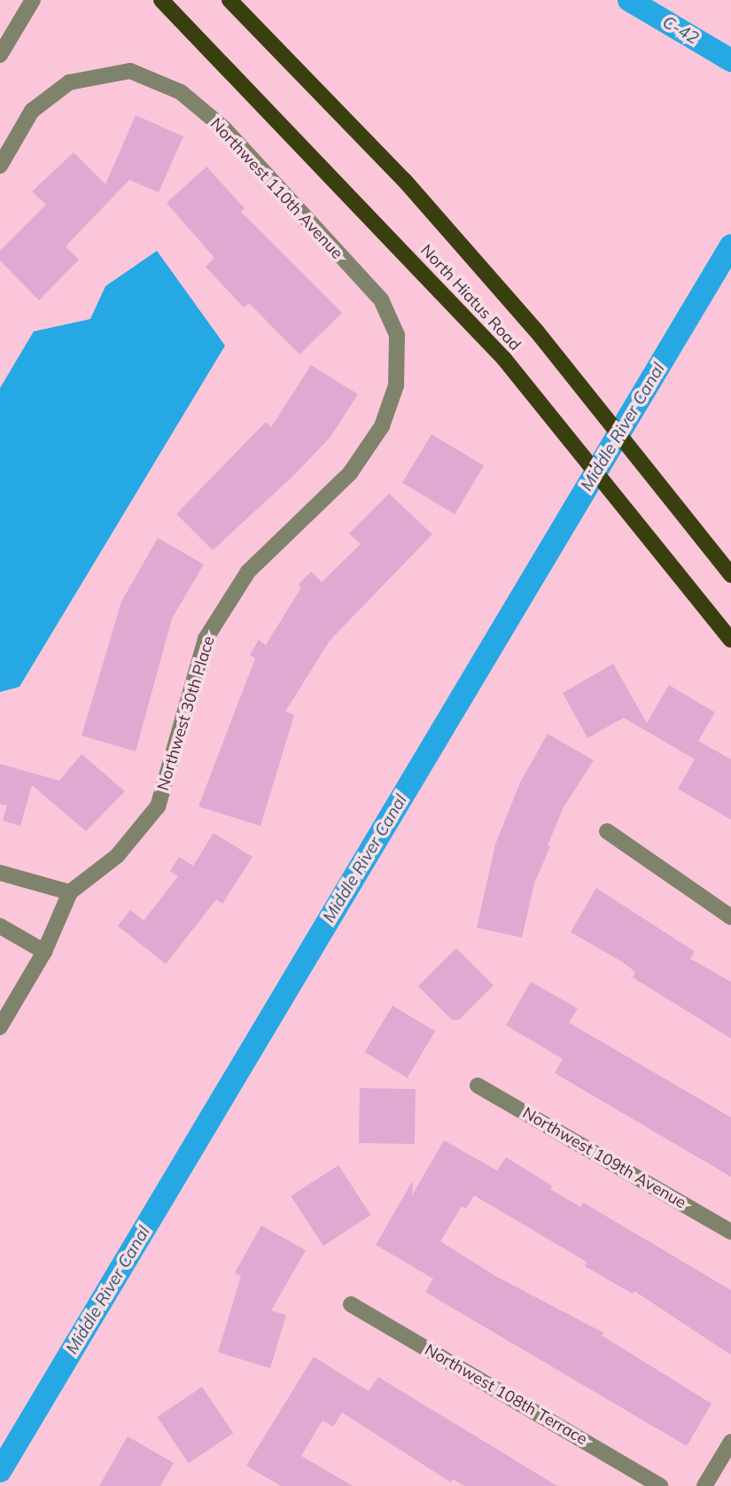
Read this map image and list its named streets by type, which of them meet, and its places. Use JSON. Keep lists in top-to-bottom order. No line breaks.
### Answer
{"streets":{"main road":["North Hiatus Road"],"street":["Northwest 110th Avenue","Northwest 30th Place","Northwest 109th Avenue","Northwest 108th Terrace"]},"crossings":[["Northwest 110th Avenue","Northwest 30th Place"]],"water":["C-42","Middle River Canal"]}
